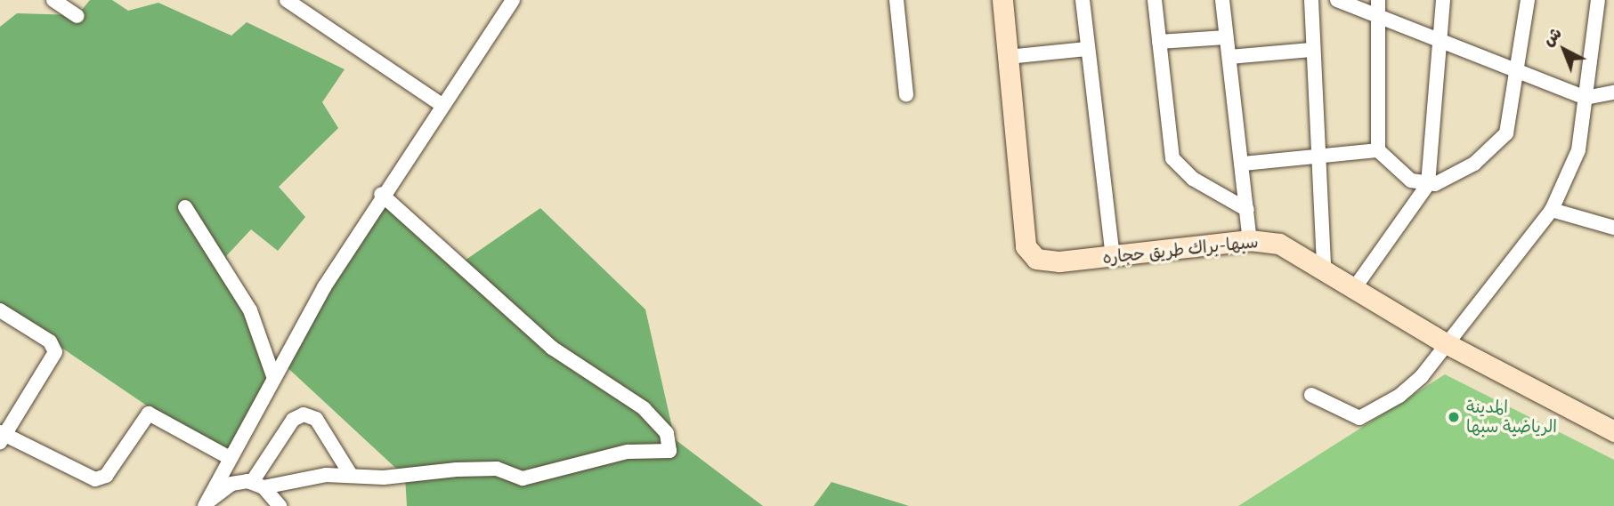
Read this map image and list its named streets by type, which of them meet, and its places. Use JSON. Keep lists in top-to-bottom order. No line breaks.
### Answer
{"streets":{"main road":["سبها-براك طريق حجاره"]},"places":["المدينة الرياضية سبها"],"north":"top left"}
